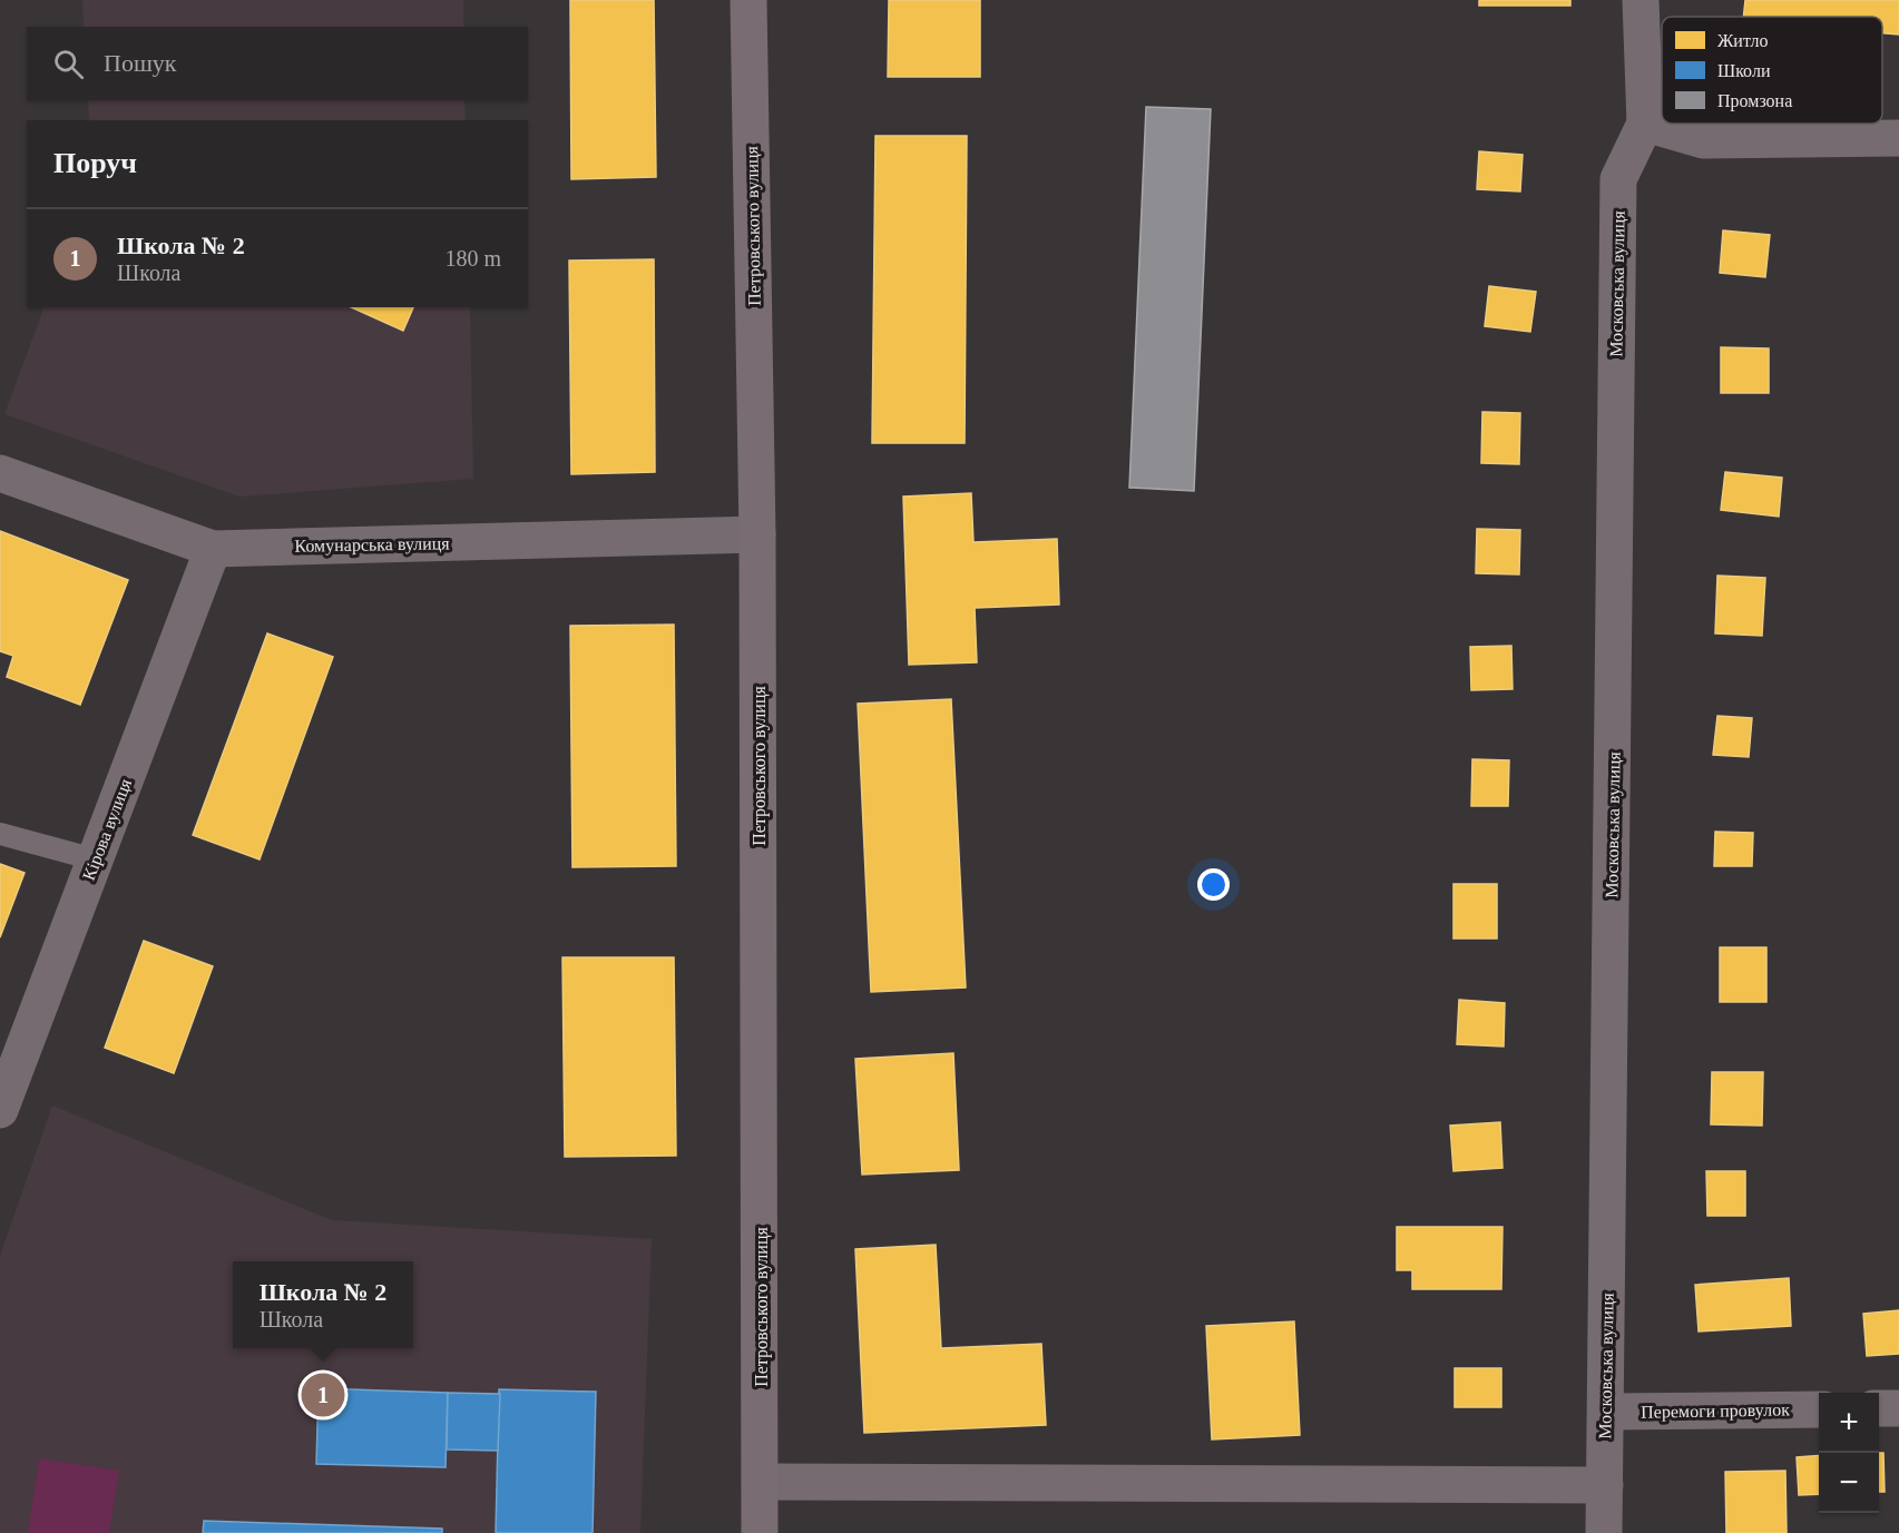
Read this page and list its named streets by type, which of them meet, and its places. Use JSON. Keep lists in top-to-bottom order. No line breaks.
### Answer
{"streets":{"main road":["Петровського вулиця"],"street":["Московська вулиця","Комунарська вулиця","Кірова вулиця","Перемоги провулок"]},"crossings":[["Петровського вулиця","Комунарська вулиця"],["Московська вулиця","Перемоги провулок"],["Комунарська вулиця","Кірова вулиця"]],"legend":["Житло","Школи","Промзона"],"page":{"search":"Пошук","heading":"Поруч","list":[{"mark":"1","name":"Школа № 2","note":"Школа","value":"180 m"}],"popup":["Школа № 2","Школа"],"pins":"1","map_buttons":["+","−"]}}
